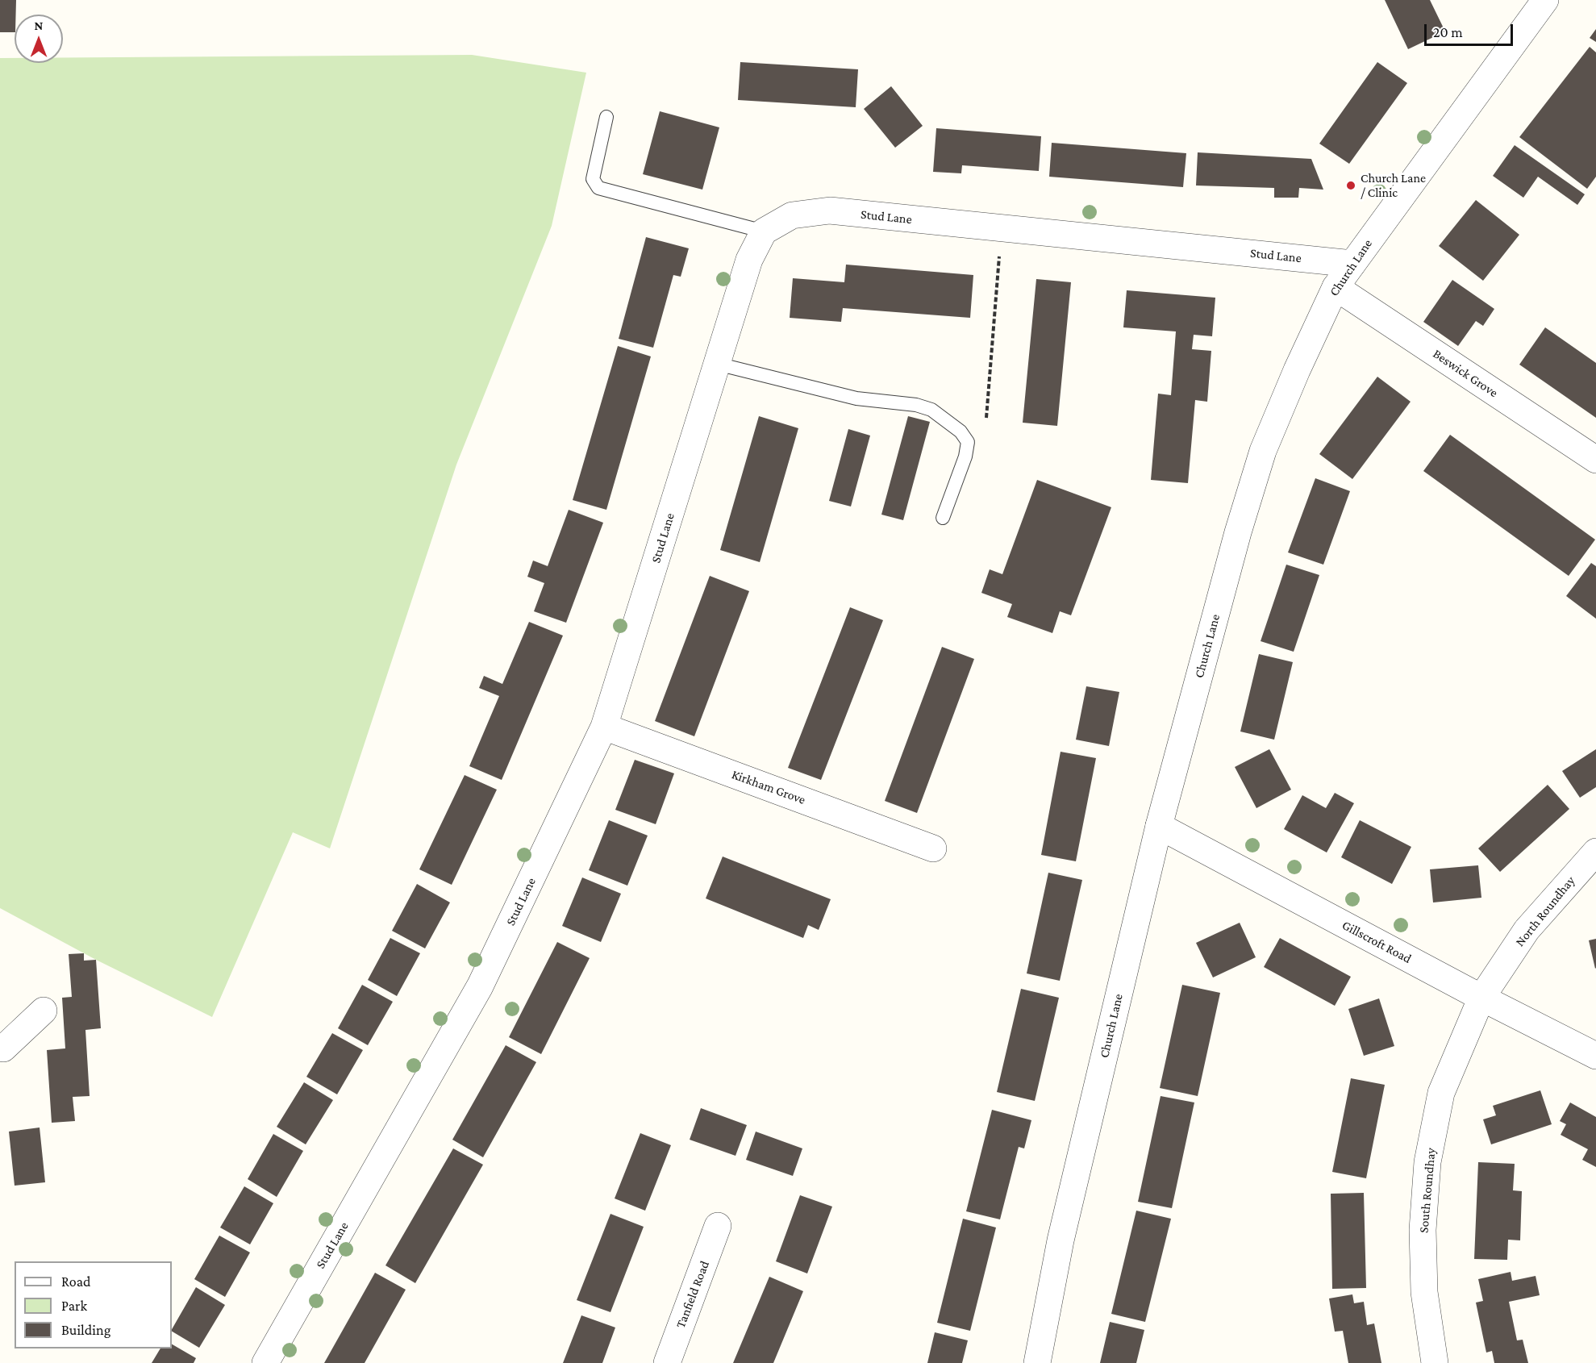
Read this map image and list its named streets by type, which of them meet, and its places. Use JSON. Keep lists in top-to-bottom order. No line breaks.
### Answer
{"streets":{"street":["Stud Lane","Church Lane","Beswick Grove","Kirkham Grove","North Roundhay","Gillscroft Road","South Roundhay","Tanfield Road"]},"crossings":[["Stud Lane","Church Lane"],["Stud Lane","Kirkham Grove"],["Church Lane","Beswick Grove"],["Church Lane","Gillscroft Road"],["North Roundhay","Gillscroft Road"],["North Roundhay","South Roundhay"],["Gillscroft Road","South Roundhay"]],"places":["Church Lane / Clinic"],"legend":["Road","Park","Building"],"scale_bar":"20 m","north":"top"}
